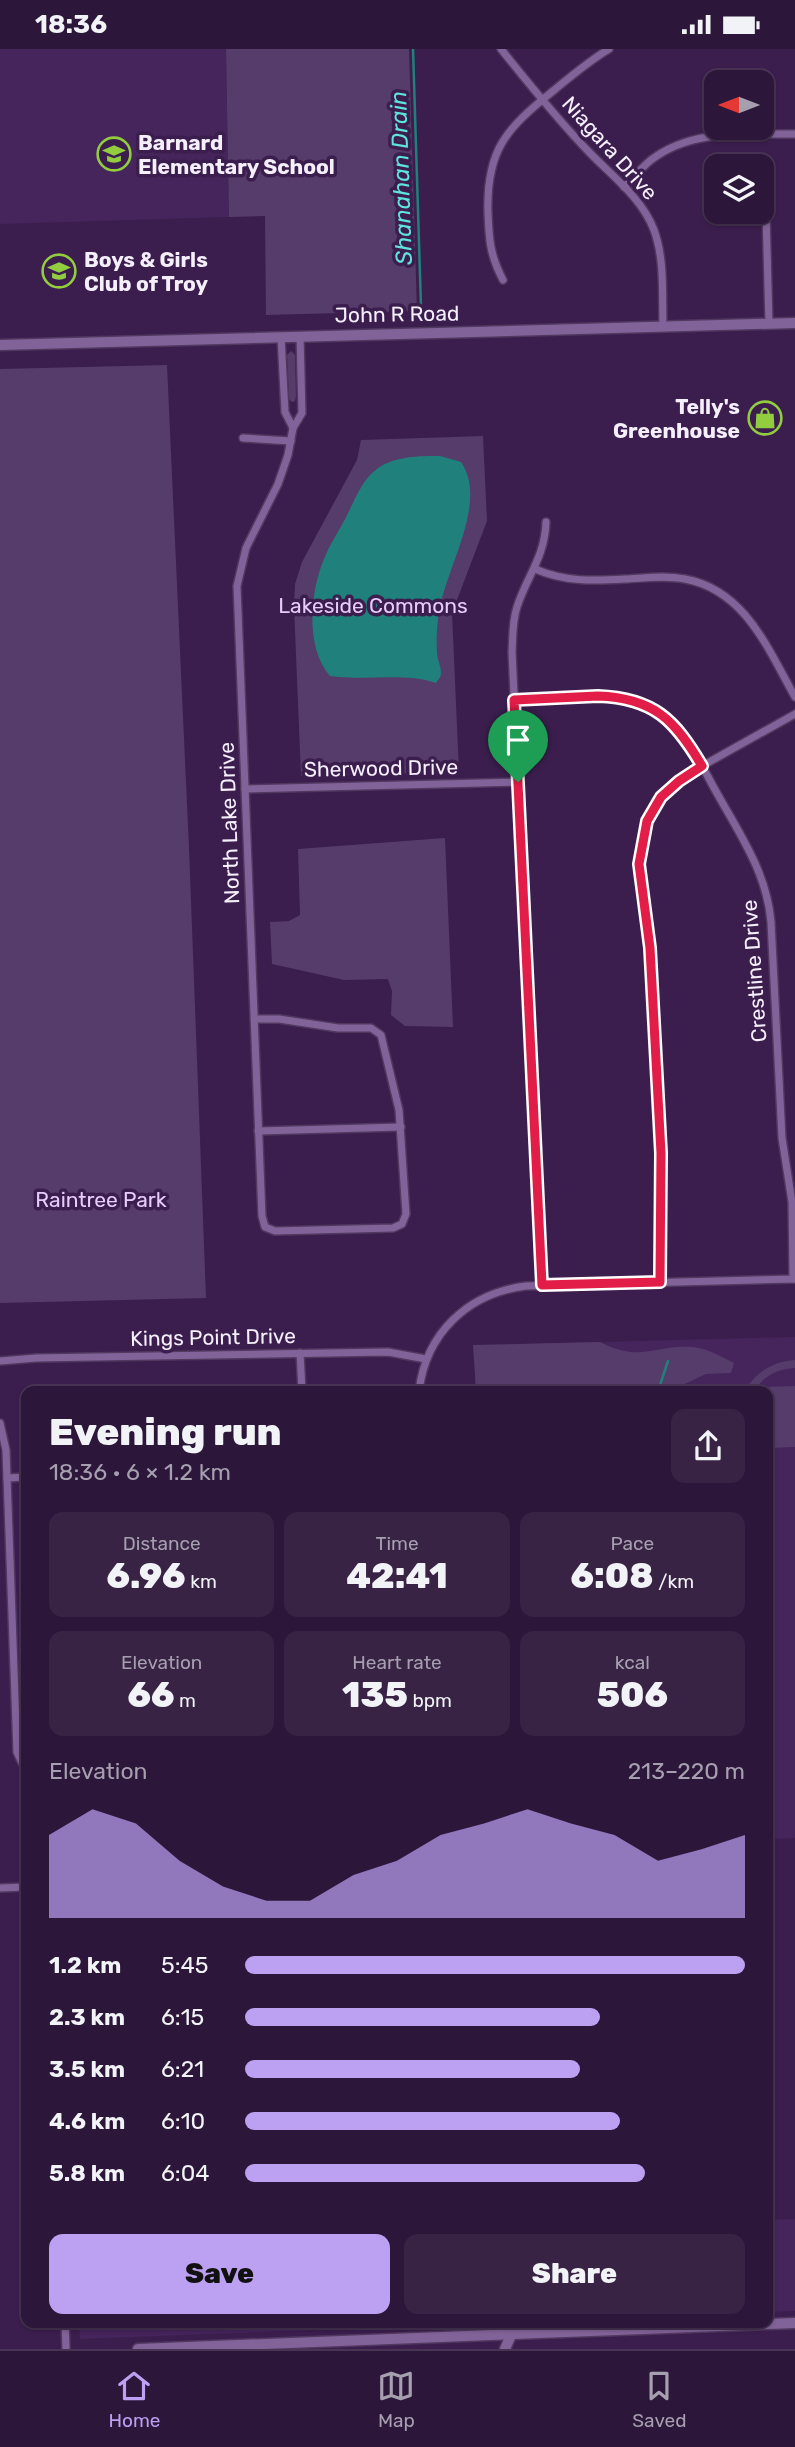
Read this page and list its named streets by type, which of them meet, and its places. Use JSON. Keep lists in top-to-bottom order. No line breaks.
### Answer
{"streets":{"main road":["John R Road"],"street":["Niagara Drive","Sherwood Drive","North Lake Drive","Crestline Drive","Kings Point Drive"]},"crossings":[["Niagara Drive","John R Road"],["John R Road","North Lake Drive"],["Sherwood Drive","North Lake Drive"]],"water":["Shanahan Drain"],"parks":["Lakeside Commons","Raintree Park"],"places":{"school or university":["Barnard Elementary School","Boys & Girls Club of Troy"],"shop":["Telly's Greenhouse"]},"north":"left","page":{"status":"18:36","heading":["Evening run","18:36 · 6 × 1.2 km"],"stats":[["Distance","6.96 km"],["Time","42:41"],["Pace","6:08 /km"],["Elevation","66 m"],["Heart rate","135 bpm"],["kcal","506"]],"chart":["Elevation","213–220 m"],"list":[{"name":"1.2 km","note":"5:45"},{"name":"2.3 km","note":"6:15"},{"name":"3.5 km","note":"6:21"},{"name":"4.6 km","note":"6:10"},{"name":"5.8 km","note":"6:04"}],"buttons":["Save","Share"],"tabs":["Home","Map","Saved"]}}
